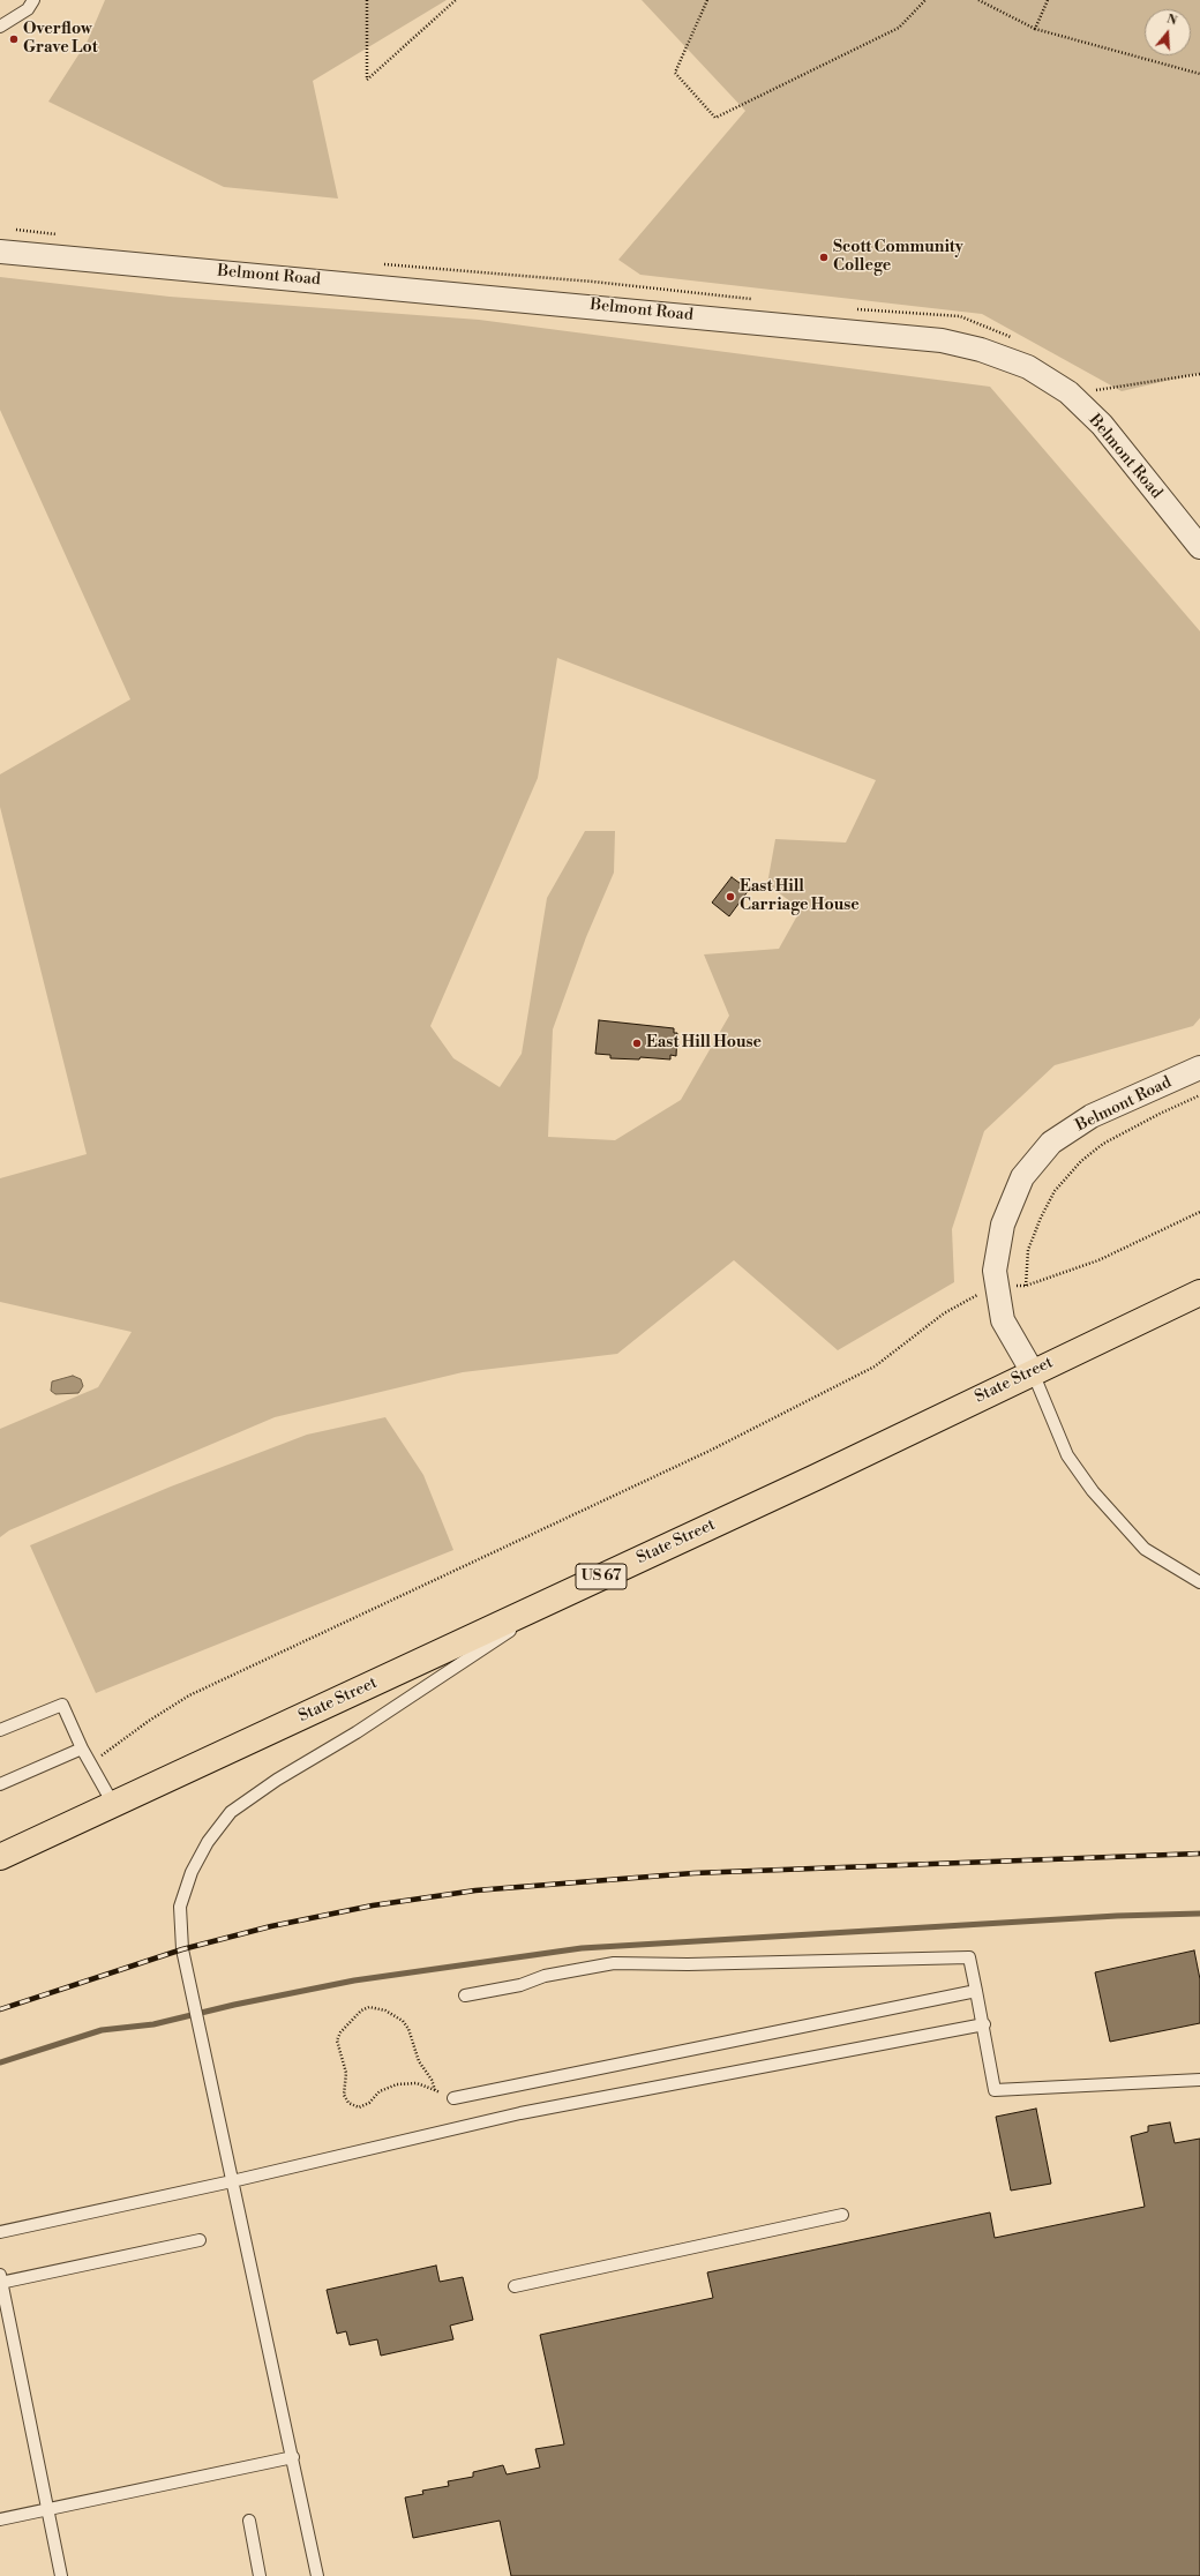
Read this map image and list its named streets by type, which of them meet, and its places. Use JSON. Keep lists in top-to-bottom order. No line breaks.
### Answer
{"streets":{"main road":["State Street","US 67"],"street":["Belmont Road"]},"crossings":[["Belmont Road","State Street"]],"places":["Overflow Grave Lot","Scott Community College","East Hill Carriage House","East Hill House"],"north":"top"}
